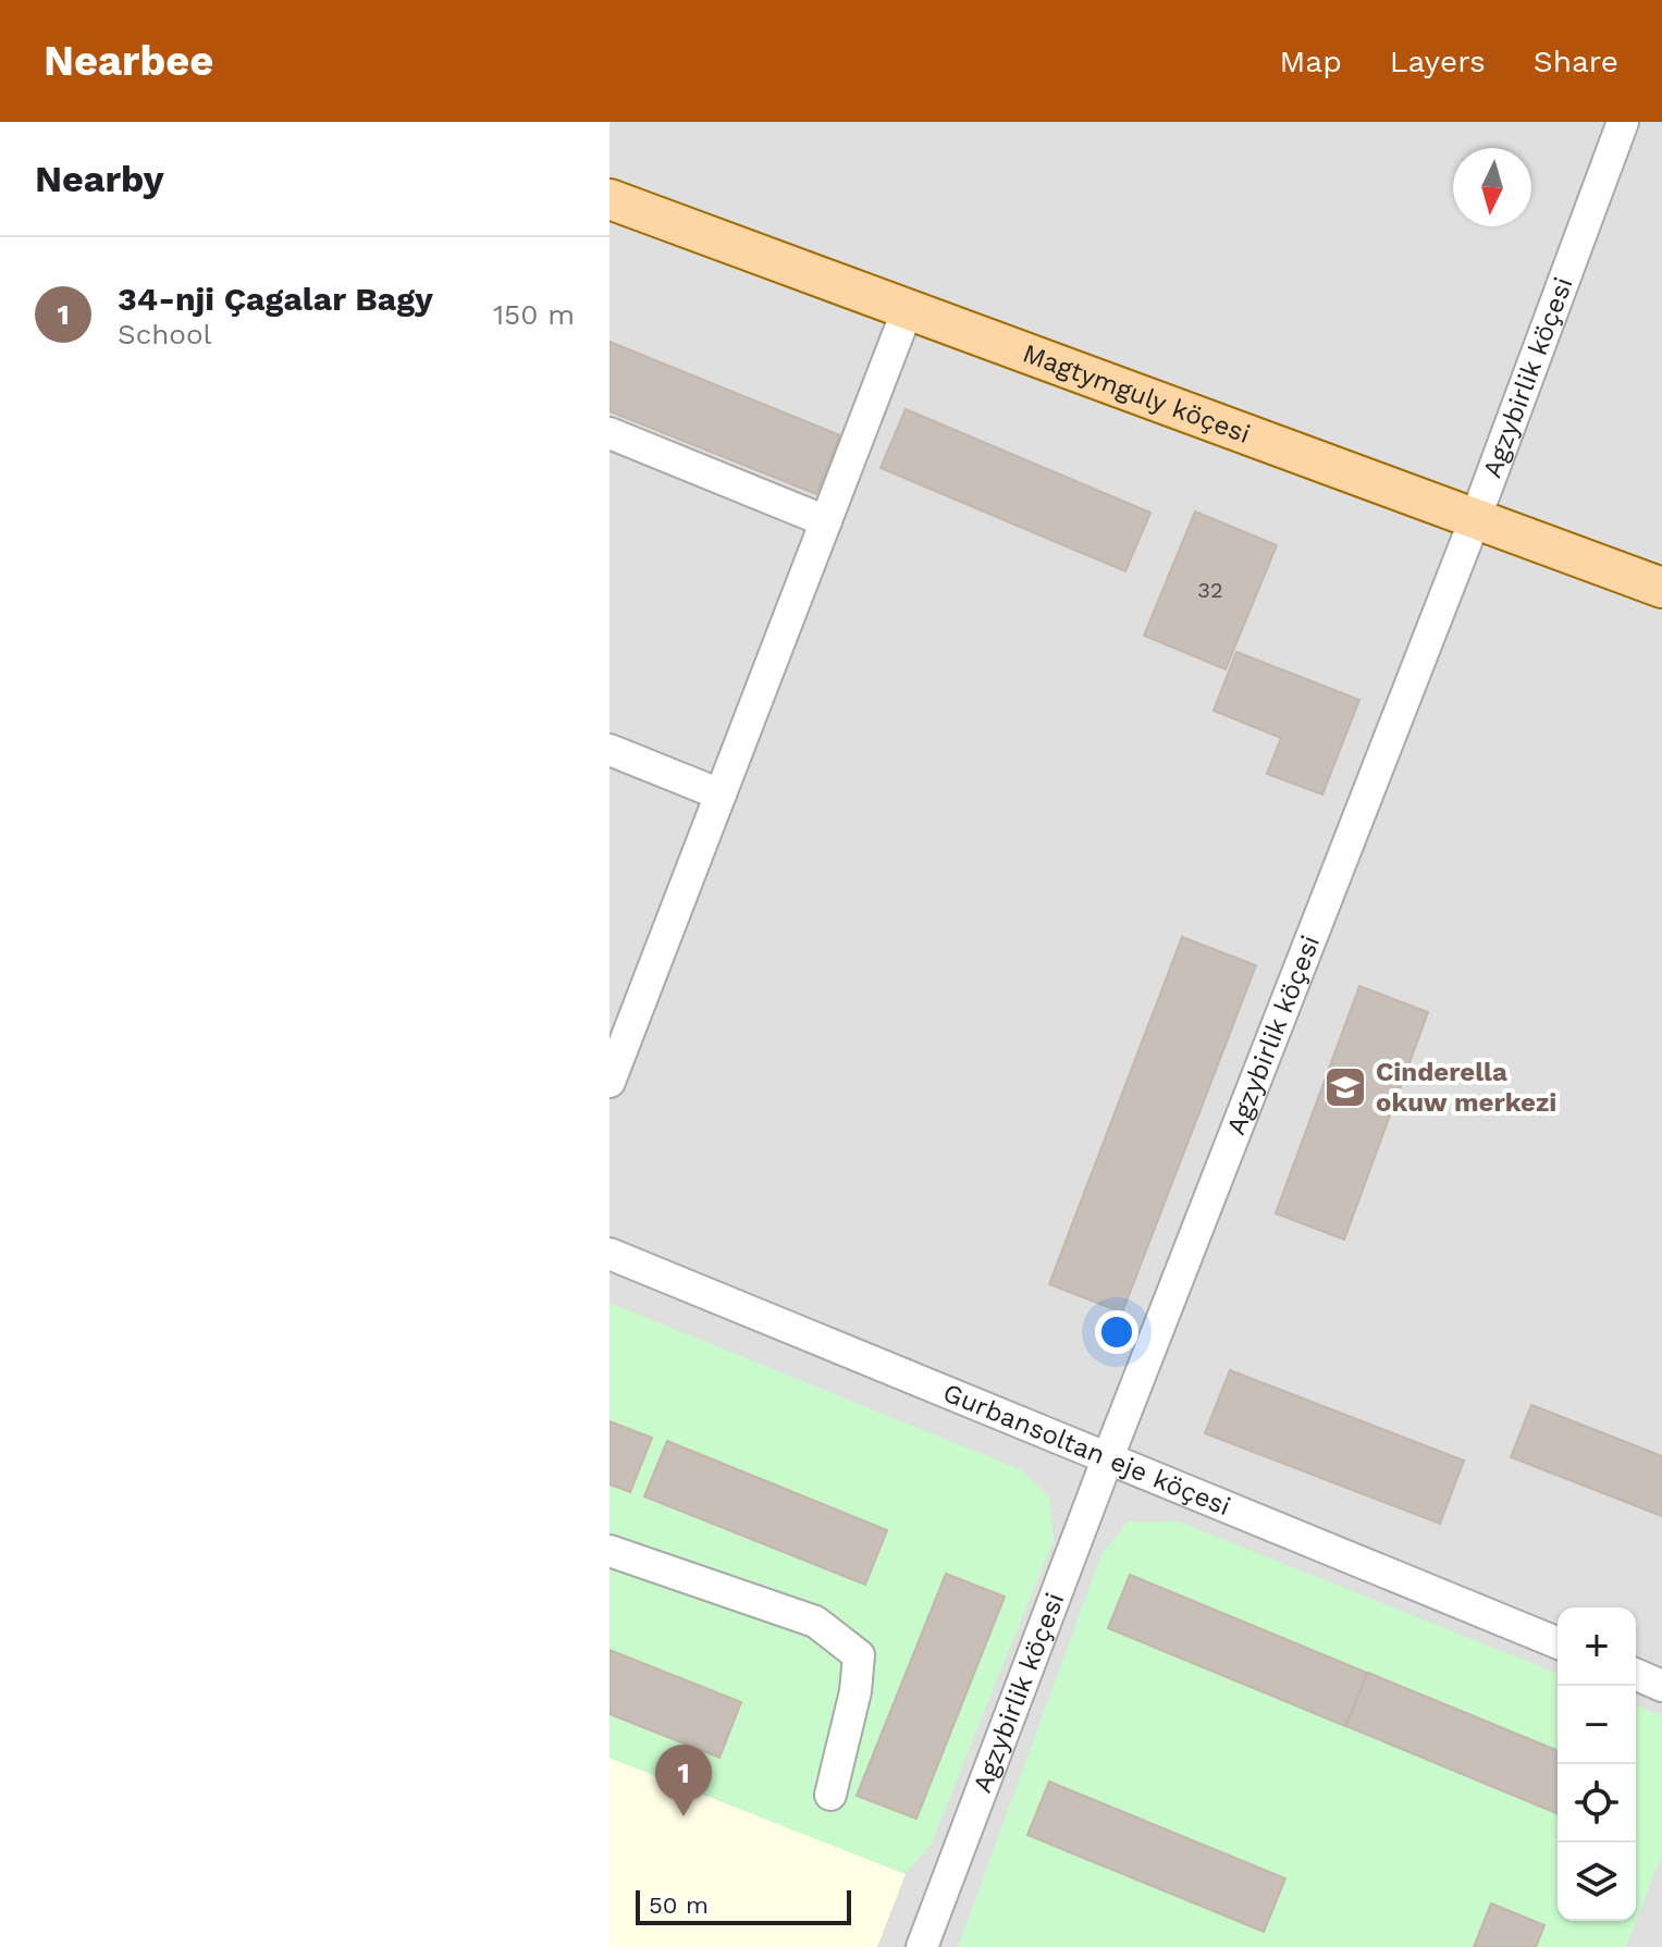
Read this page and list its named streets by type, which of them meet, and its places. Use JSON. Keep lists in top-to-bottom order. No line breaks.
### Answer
{"streets":{"main road":["Magtymguly köçesi"],"street":["Agzybirlik köçesi","Gurbansoltan eje köçesi"]},"crossings":[["Agzybirlik köçesi","Magtymguly köçesi"],["Agzybirlik köçesi","Gurbansoltan eje köçesi"]],"places":{"school or university":["Cinderella okuw merkezi"]},"house_numbers":["32"],"scale_bar":"50 m","north":"bottom","page":{"header":"Nearbee","nav":["Map","Layers","Share"],"heading":"Nearby","list":[{"mark":"1","name":"34-nji Çagalar Bagy","note":"School","value":"150 m"}],"map_buttons":["+","−"],"pins":"1","scale":"50 m"}}
